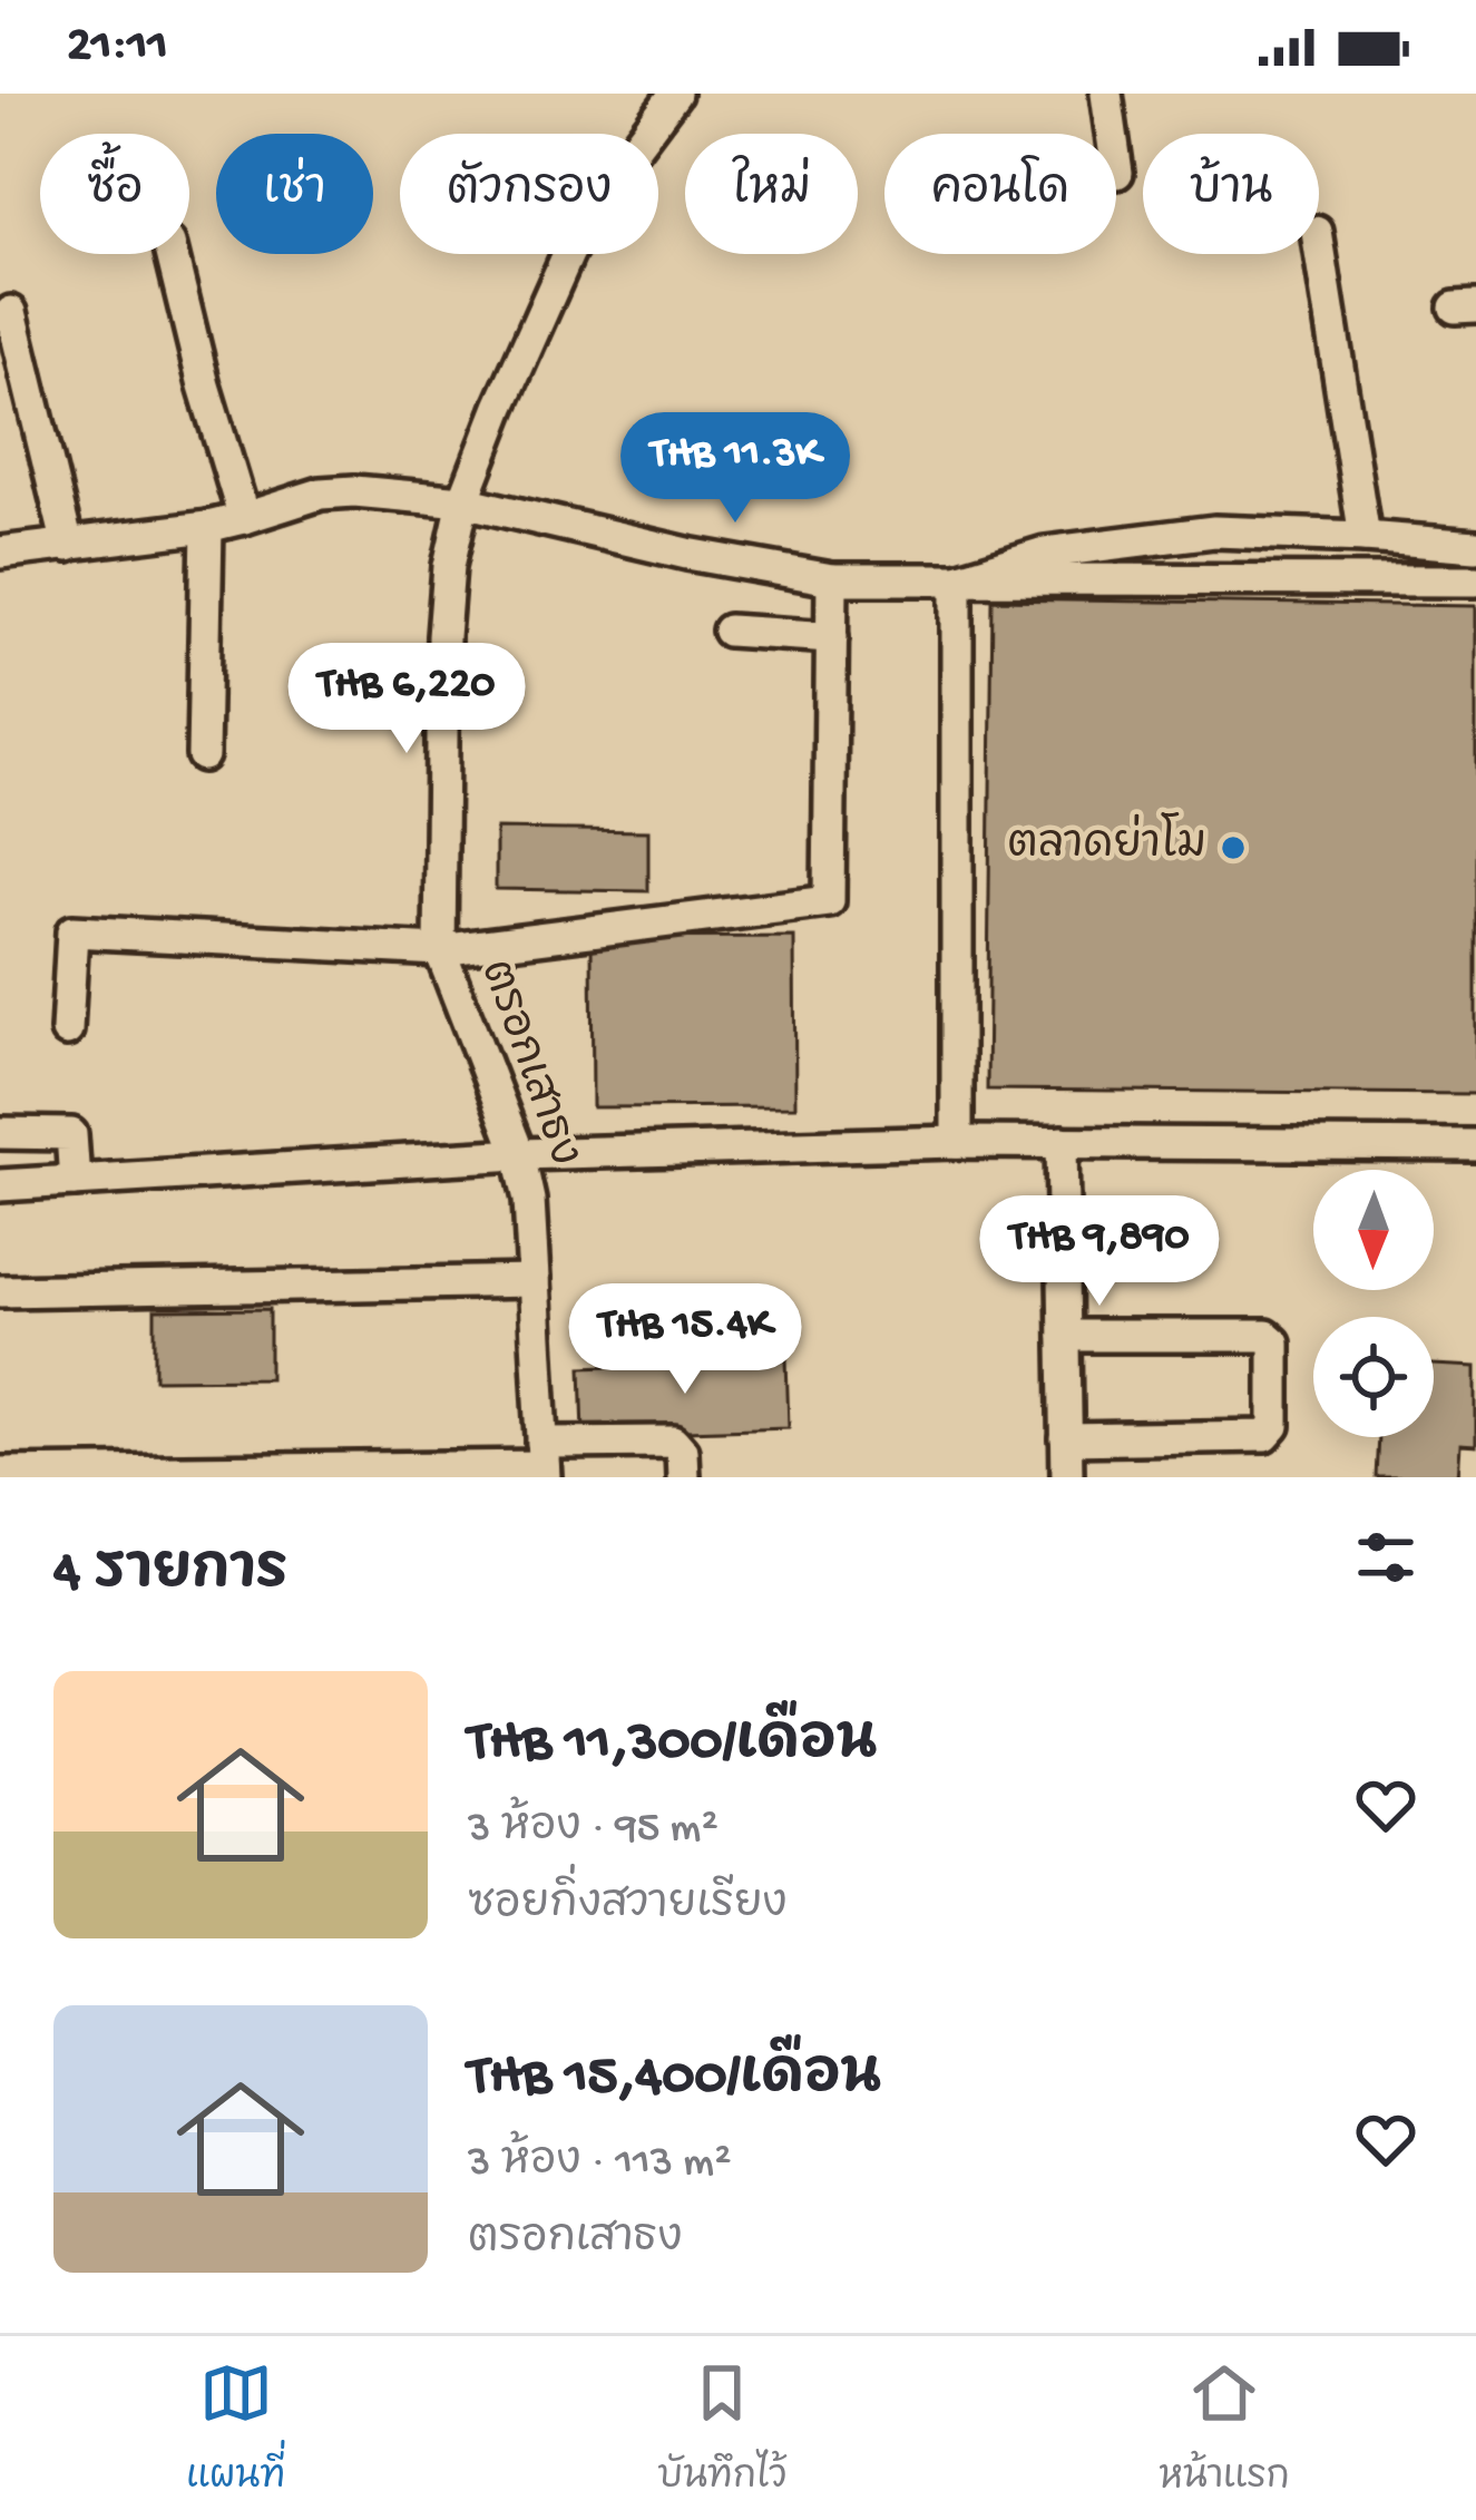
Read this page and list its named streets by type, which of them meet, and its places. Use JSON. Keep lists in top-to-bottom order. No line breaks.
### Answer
{"streets":{"street":["ตรอกเสาธง"]},"places":["ตลาดย่าโม"],"north":"bottom","page":{"status":"21:11","chip":["ซื้อ","เช่า","ตัวกรอง","ใหม่","คอนโด","บ้าน"],"price":["THB 11.3K","THB 6,220","THB 9,890","THB 15.4K"],"heading":"4 รายการ","list":[{"name":"THB 11,300/เดือน","note":"3 ห้อง · 95 m² · ซอยกิ่งสวายเรียง"},{"name":"THB 15,400/เดือน","note":"3 ห้อง · 113 m² · ตรอกเสาธง"}],"tabs":["แผนที่","บันทึกไว้","หน้าแรก"]}}
